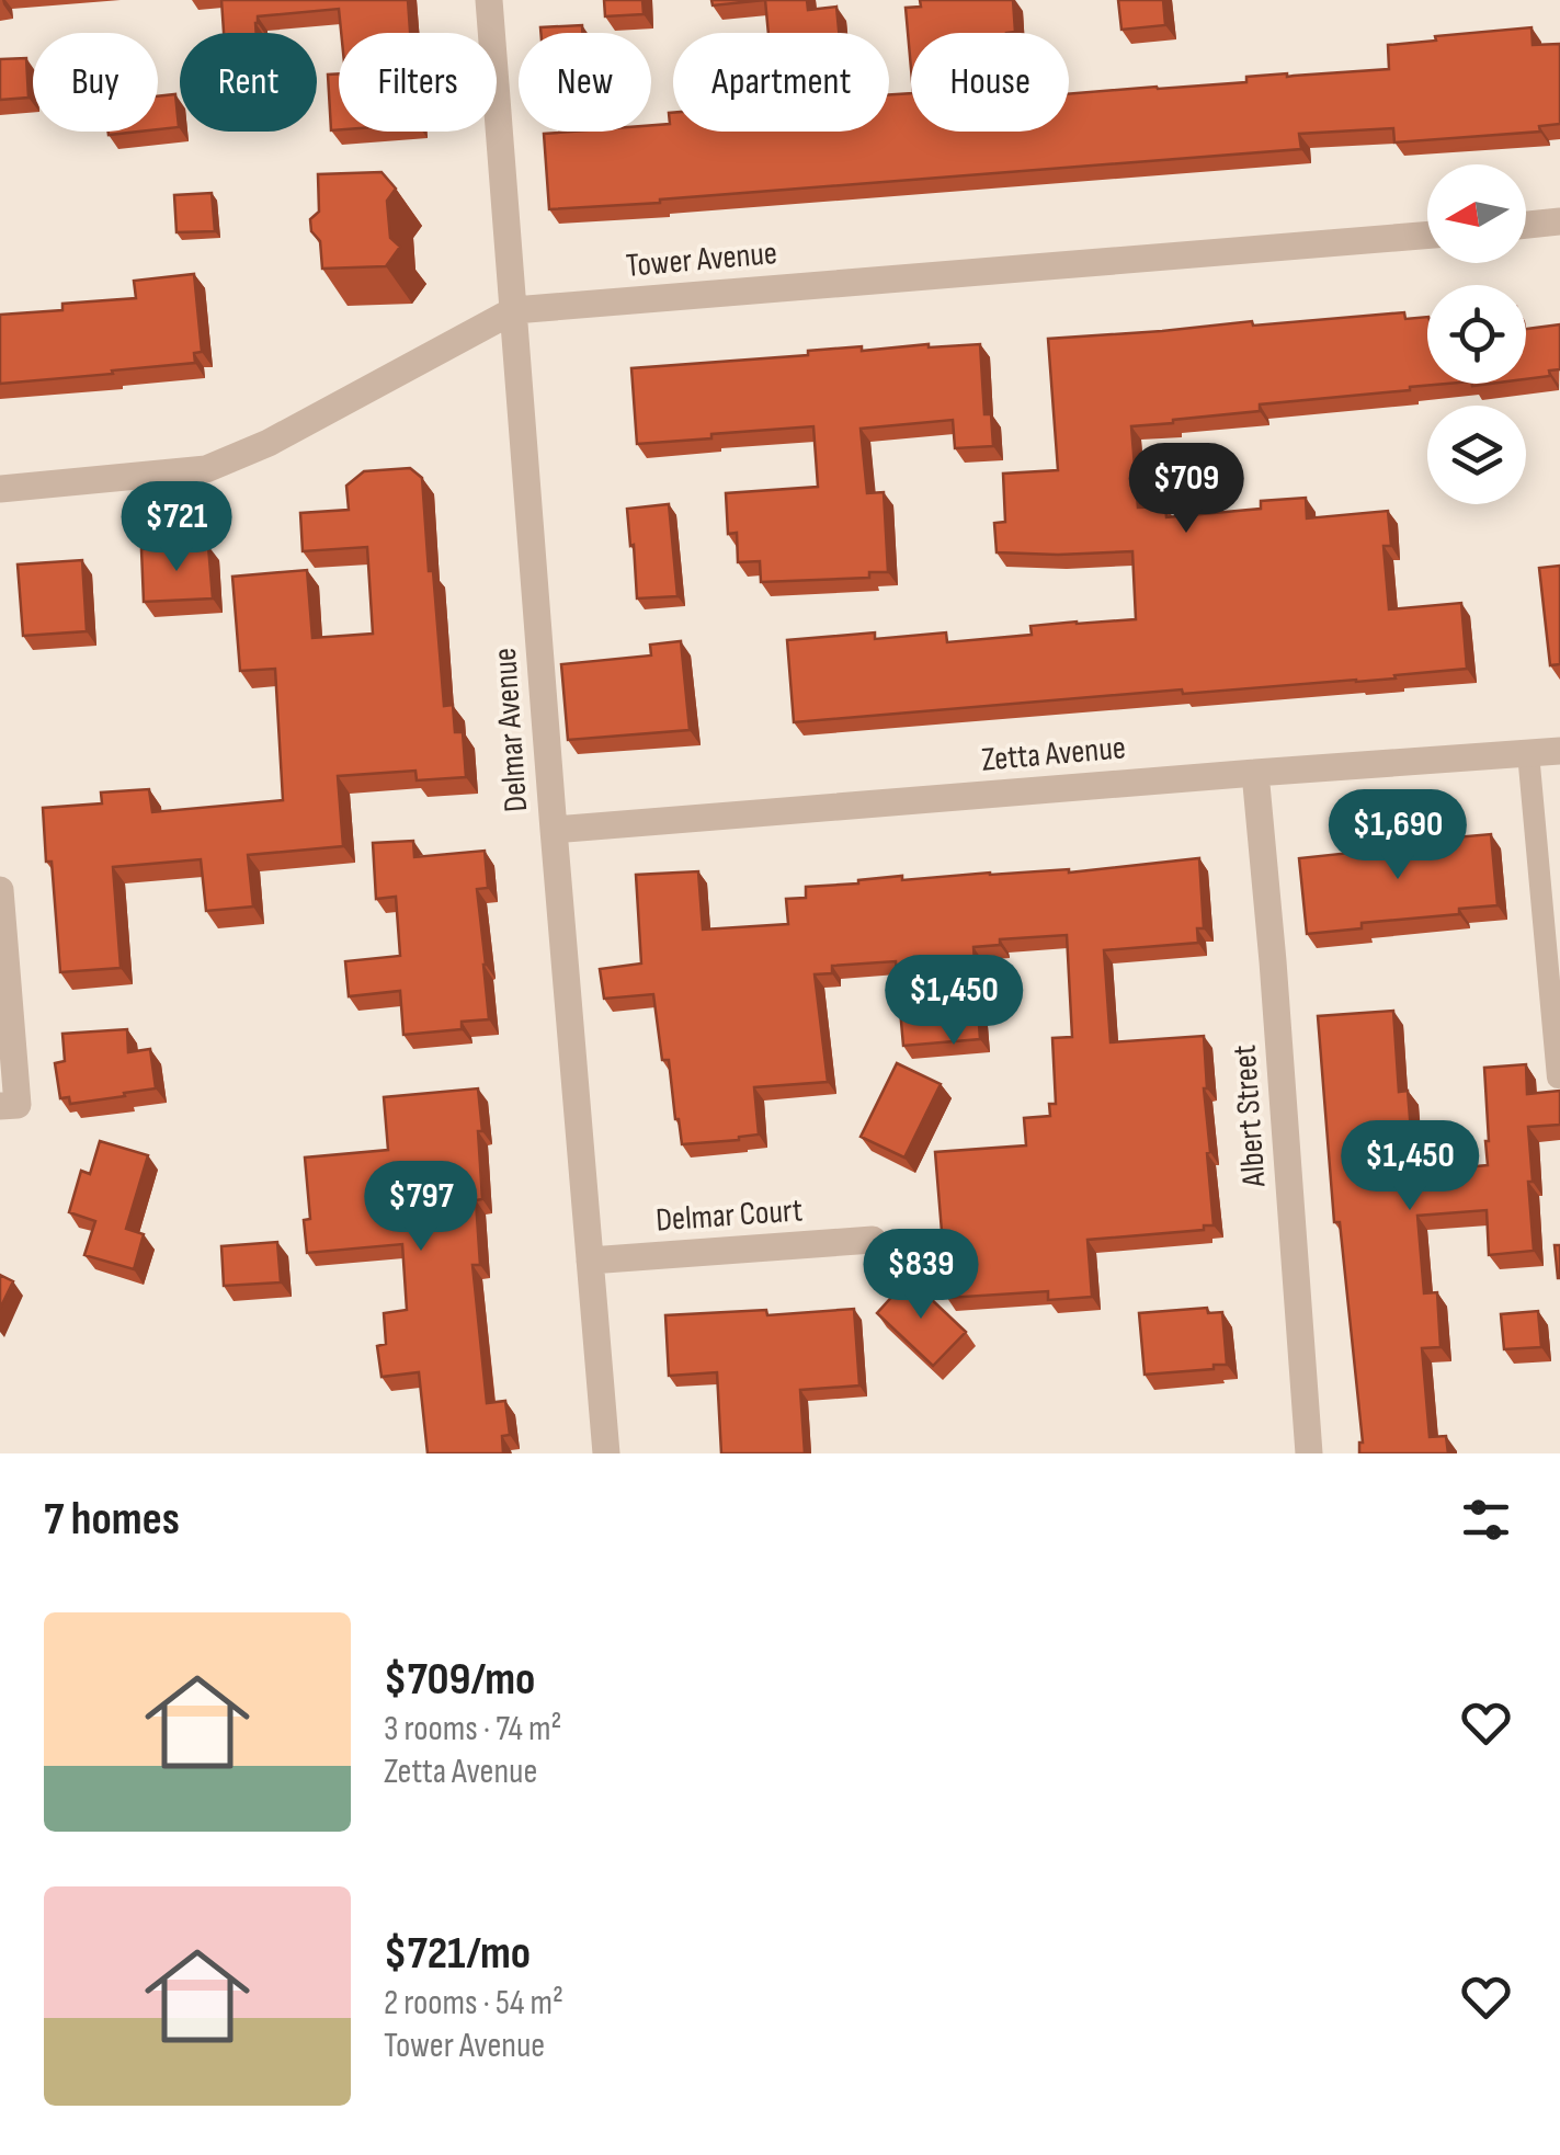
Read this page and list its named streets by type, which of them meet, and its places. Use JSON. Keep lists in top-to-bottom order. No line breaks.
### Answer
{"streets":{"street":["Tower Avenue","Delmar Avenue","Zetta Avenue","Albert Street","Delmar Court"]},"crossings":[["Tower Avenue","Delmar Avenue"],["Delmar Avenue","Zetta Avenue"],["Delmar Avenue","Delmar Court"],["Zetta Avenue","Albert Street"]],"north":"left","page":{"chip":["Buy","Rent","Filters","New","Apartment","House"],"price":["$709","$721","$1,690","$1,450","$1,450","$797","$839"],"heading":"7 homes","list":[{"name":"$709/mo","note":"3 rooms · 74 m² · Zetta Avenue"},{"name":"$721/mo","note":"2 rooms · 54 m² · Tower Avenue"}]}}
